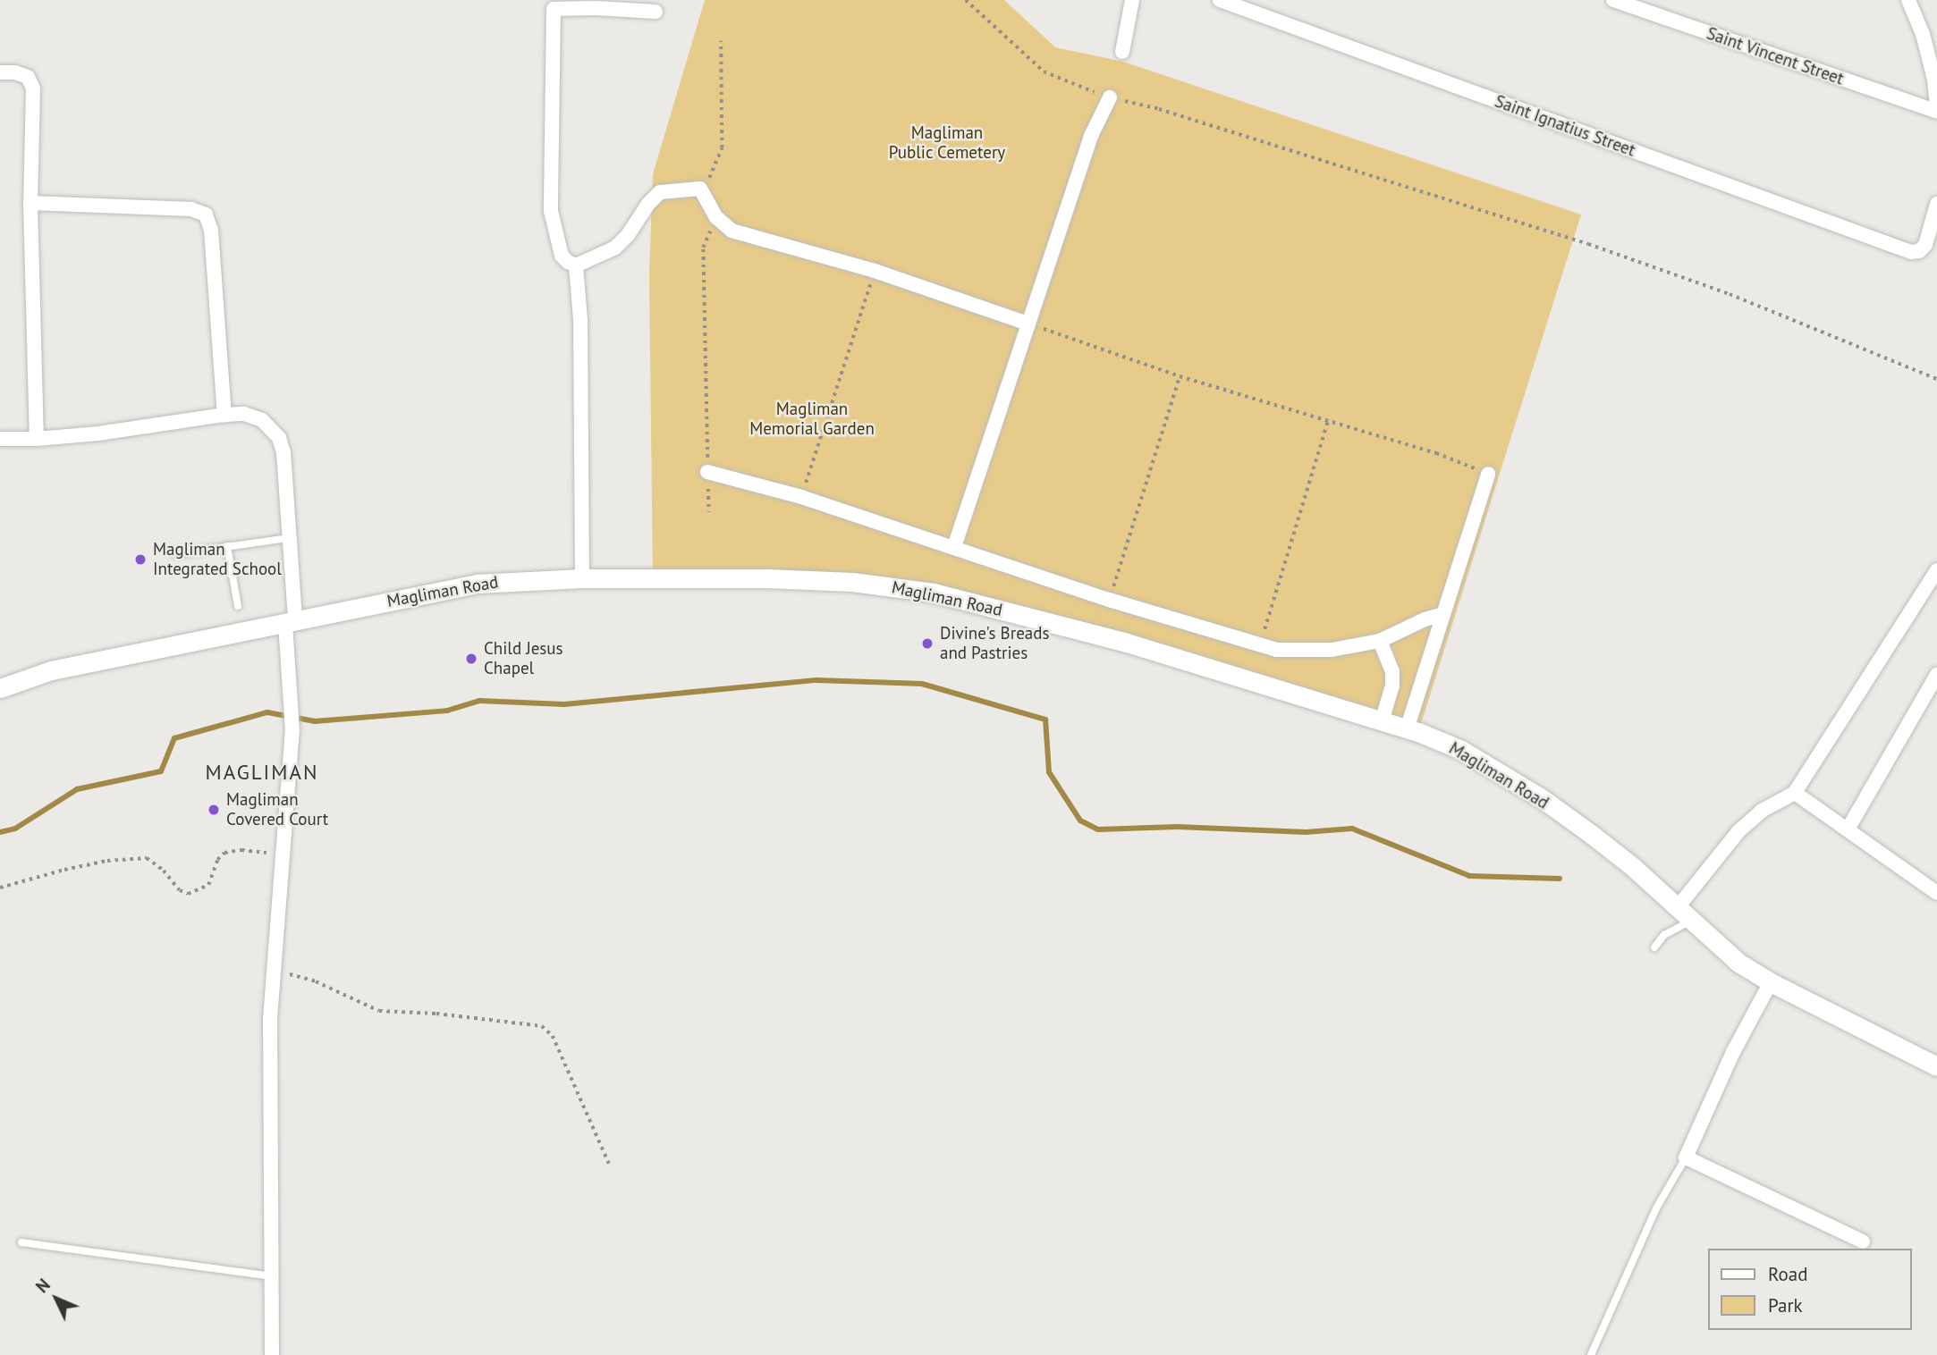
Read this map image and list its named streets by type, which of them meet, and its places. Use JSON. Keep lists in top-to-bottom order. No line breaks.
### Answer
{"streets":{"street":["Saint Vincent Street","Saint Ignatius Street","Magliman Road"]},"districts":["MAGLIMAN"],"parks":["Magliman Public Cemetery","Magliman Memorial Garden"],"places":["Magliman Integrated School","Divine's Breads and Pastries","Child Jesus Chapel","Magliman Covered Court"],"legend":["Road","Park"],"north":"top left"}
